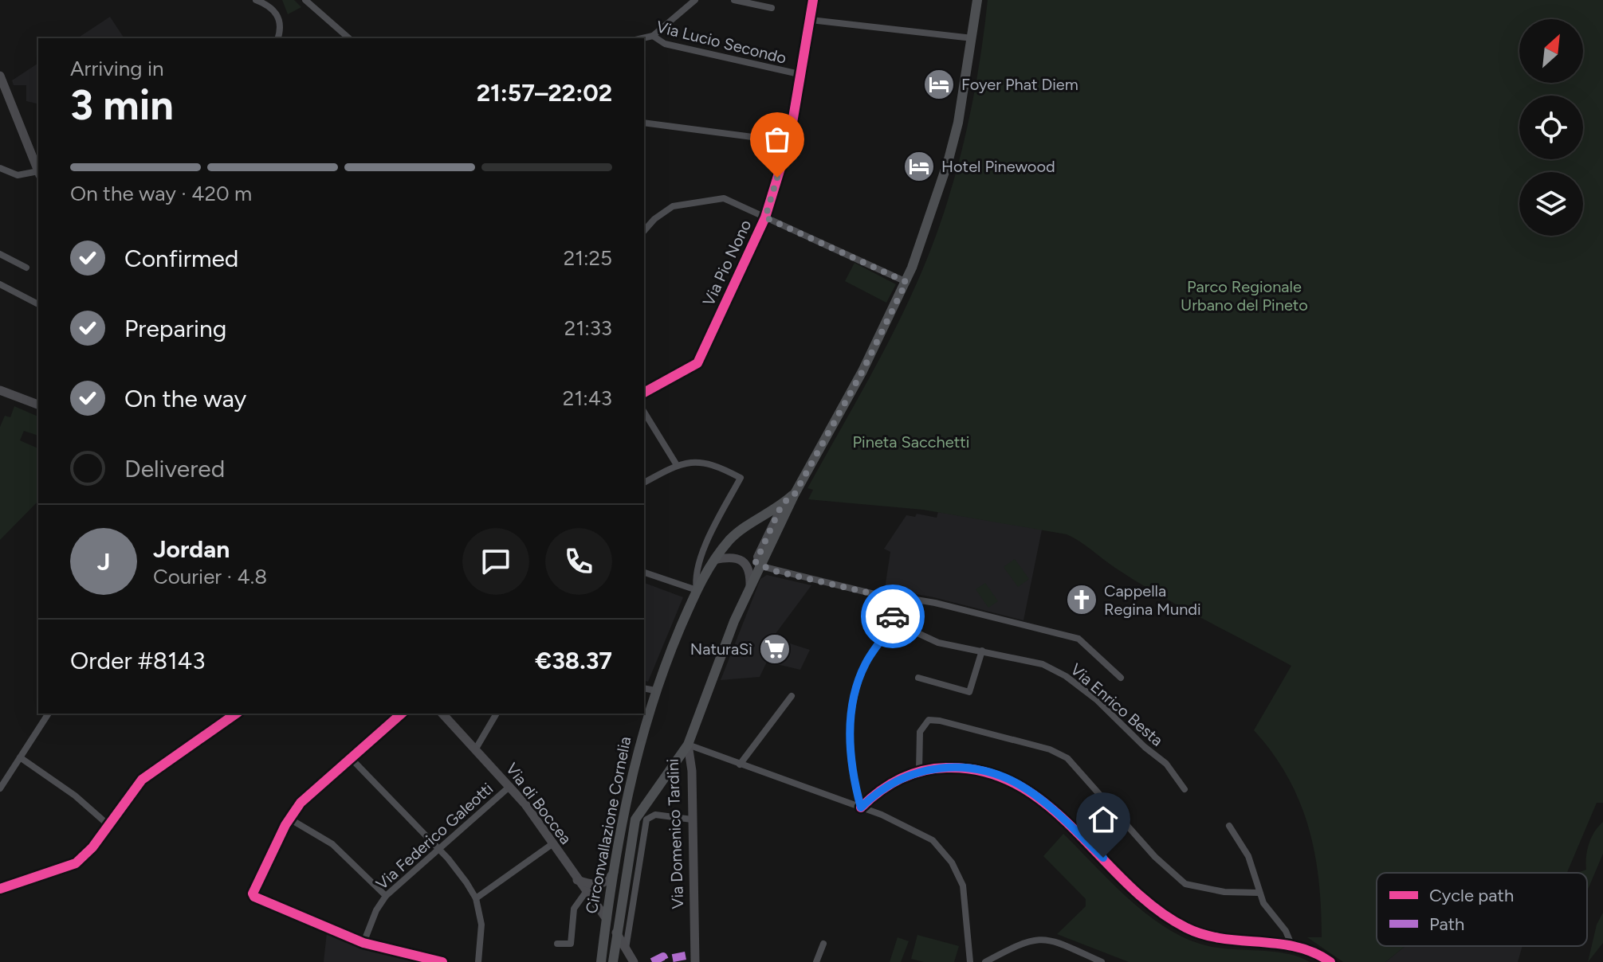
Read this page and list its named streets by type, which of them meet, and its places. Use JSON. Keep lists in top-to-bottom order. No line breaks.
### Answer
{"streets":{"main road":["Circonvallazione Cornelia","Via Domenico Tardini"],"street":["Via Lucio Secondo","Via Pio Nono","Via Enrico Besta","Via di Boccea","Via Federico Galeotti"]},"crossings":[["Via Lucio Secondo","Via Pio Nono"],["Via di Boccea","Circonvallazione Cornelia"],["Via di Boccea","Via Federico Galeotti"],["Circonvallazione Cornelia","Via Domenico Tardini"]],"parks":["Parco Regionale Urbano del Pineto","Pineta Sacchetti"],"places":{"hotel":["Foyer Phat Diem","Hotel Pinewood"],"church":["Cappella Regina Mundi"],"supermarket":["NaturaSì"]},"legend":["Cycle path","Path"],"north":"top right","page":{"heading":["3 min","Arriving in","21:57–22:02"],"panel":["Jordan","Courier · 4.8","Order #8143","€38.37"],"bar":"On the way · 420 m","list":[["Confirmed","21:25"],["Preparing","21:33"],["On the way","21:43"],"Delivered"],"round":"J"}}
